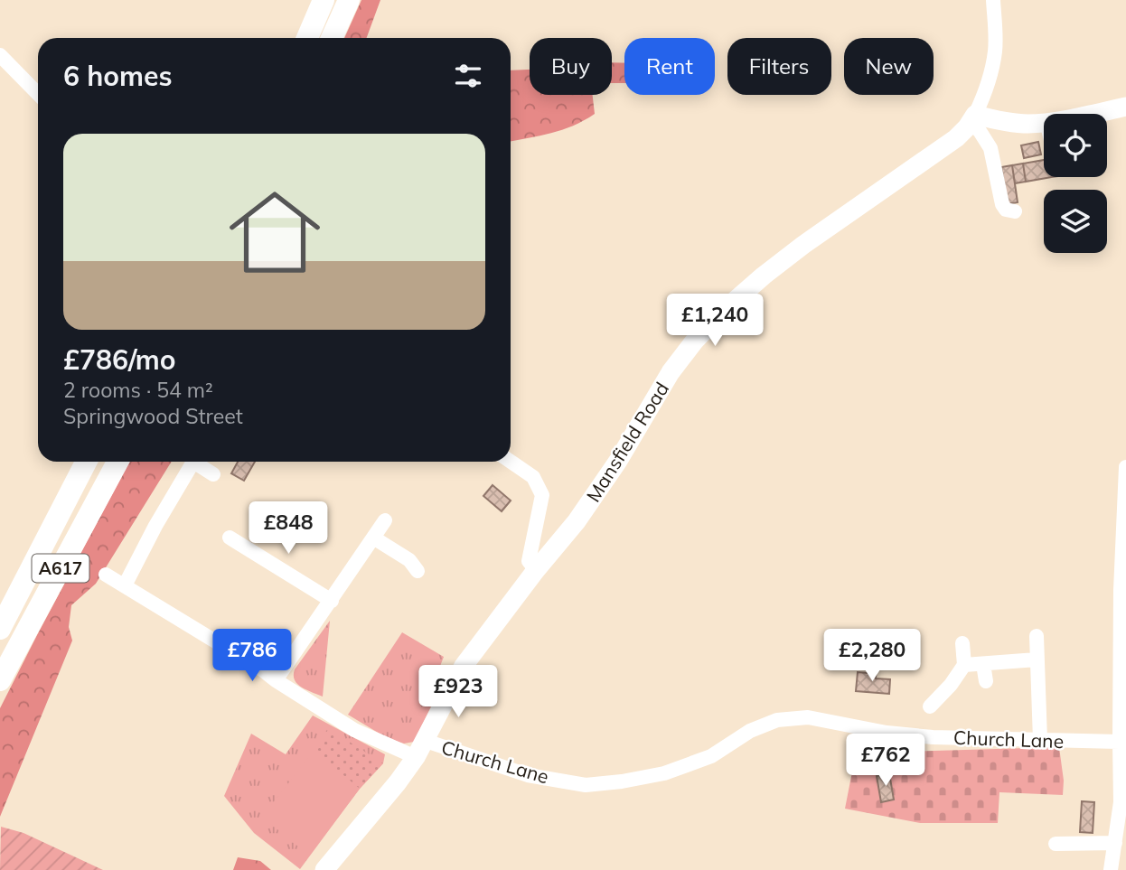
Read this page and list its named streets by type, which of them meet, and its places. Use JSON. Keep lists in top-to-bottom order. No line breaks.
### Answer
{"streets":{"highway":["A617"],"main road":["Mansfield Road"],"street":["Church Lane"]},"crossings":[["Mansfield Road","Church Lane"]],"page":{"chip":["Buy","Rent","Filters","New"],"heading":"6 homes","list":[{"name":"£786/mo","note":"2 rooms · 54 m² · Springwood Street"}],"price":["£1,240","£848","£786","£2,280","£923","£762"]}}
